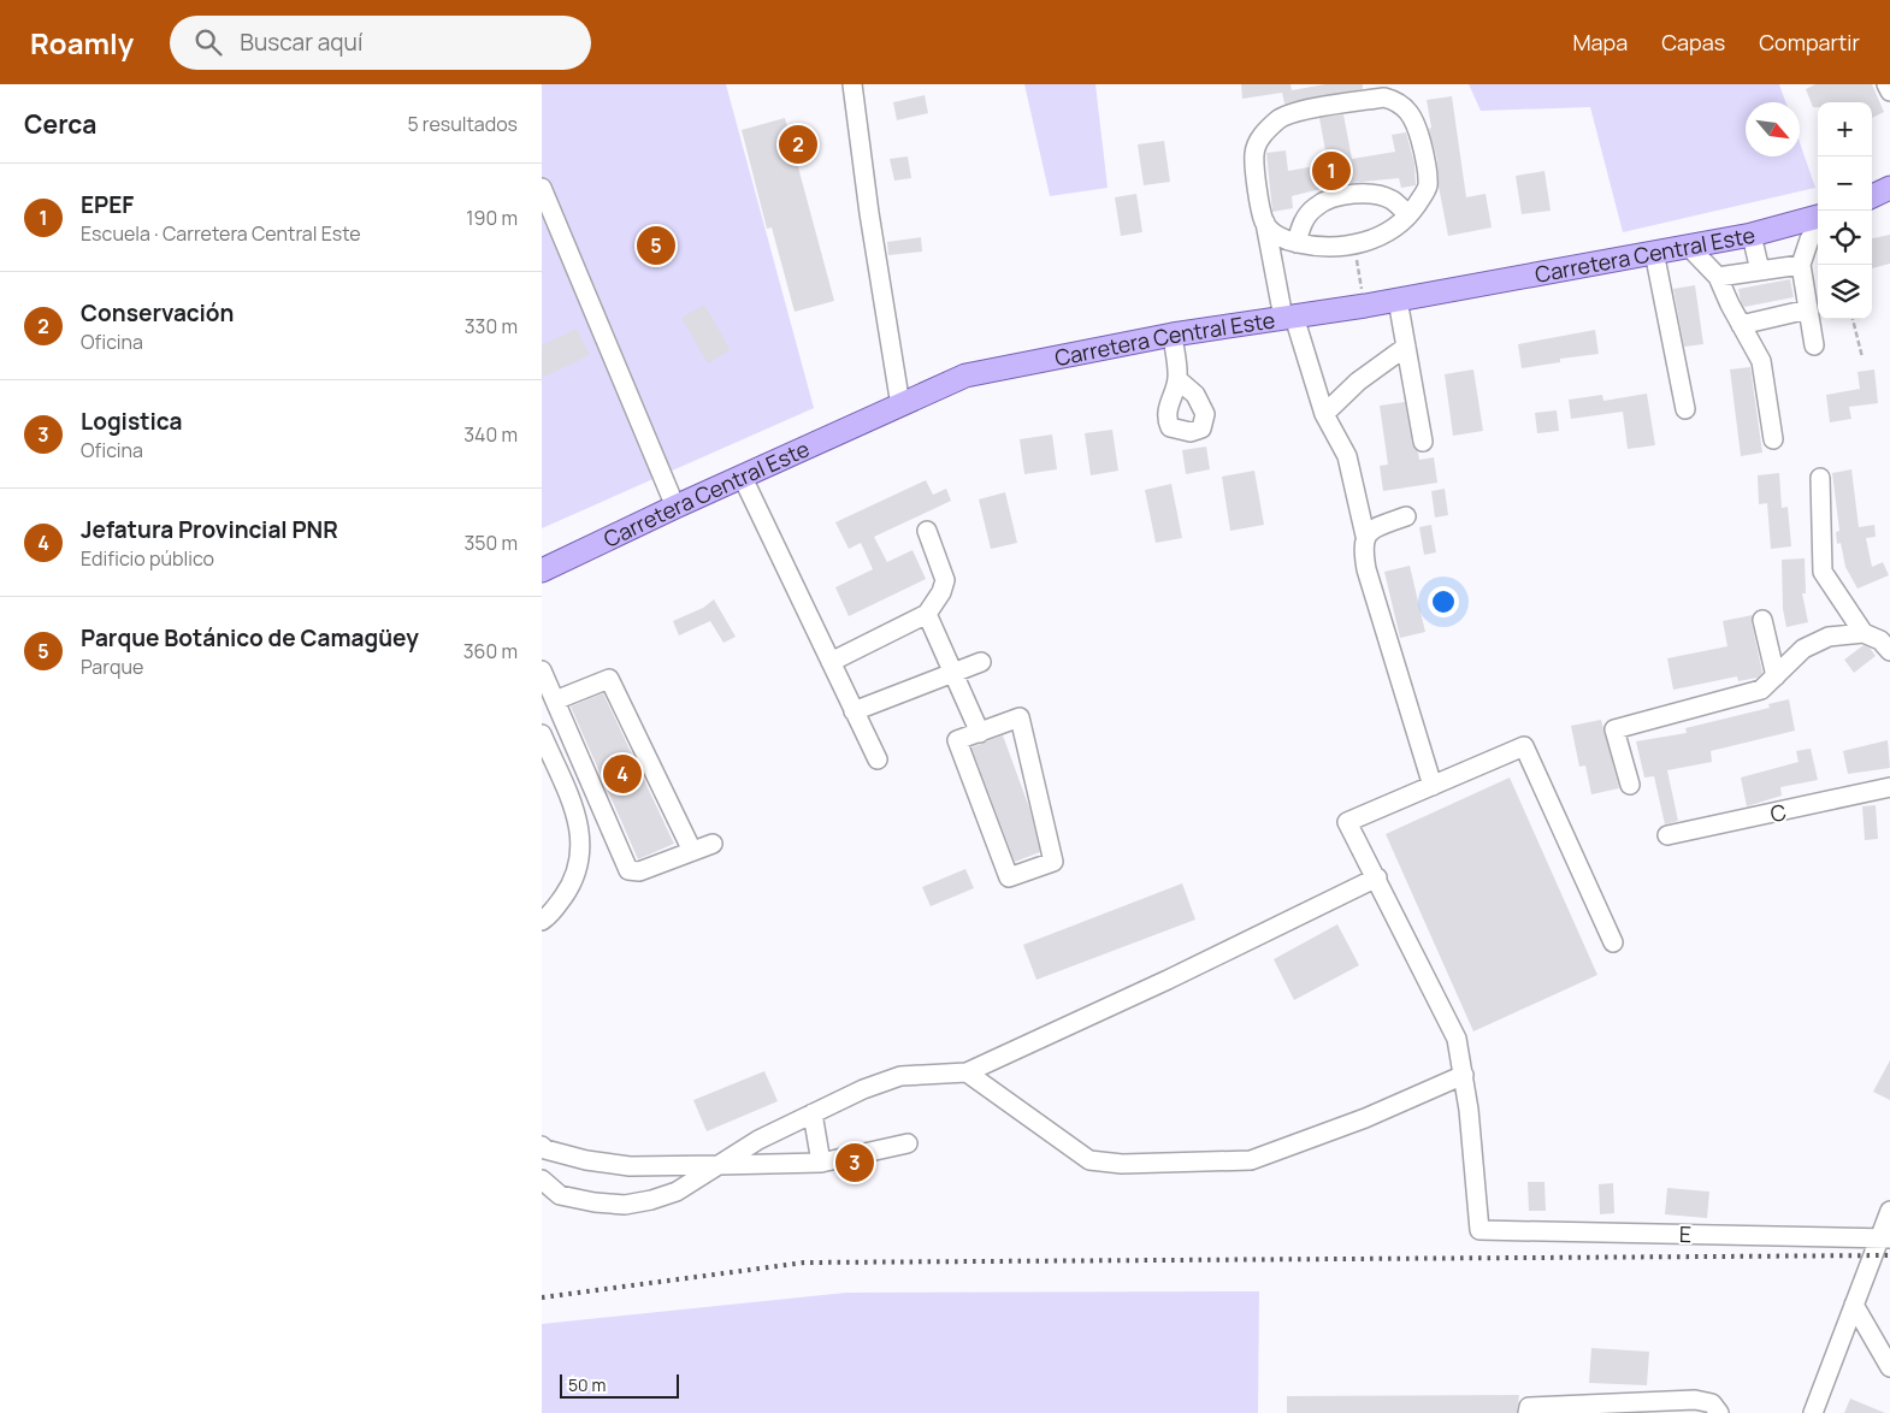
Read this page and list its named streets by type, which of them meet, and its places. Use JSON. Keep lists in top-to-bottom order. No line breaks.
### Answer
{"streets":{"main road":["Carretera Central Este"],"street":["C","E"]},"scale_bar":"50 m","north":"bottom right","page":{"header":"Roamly","search":"Buscar aquí","nav":["Mapa","Capas","Compartir"],"heading":["Cerca","5 resultados"],"map_buttons":["+","−"],"pins":["2","1","5","4","3"],"list":[{"mark":"1","name":"EPEF","note":"Escuela · Carretera Central Este","value":"190 m"},{"mark":"2","name":"Conservación","note":"Oficina","value":"330 m"},{"mark":"3","name":"Logistica","note":"Oficina","value":"340 m"},{"mark":"4","name":"Jefatura Provincial PNR","note":"Edificio público","value":"350 m"},{"mark":"5","name":"Parque Botánico de Camagüey","note":"Parque","value":"360 m"}],"scale":"50 m"}}
